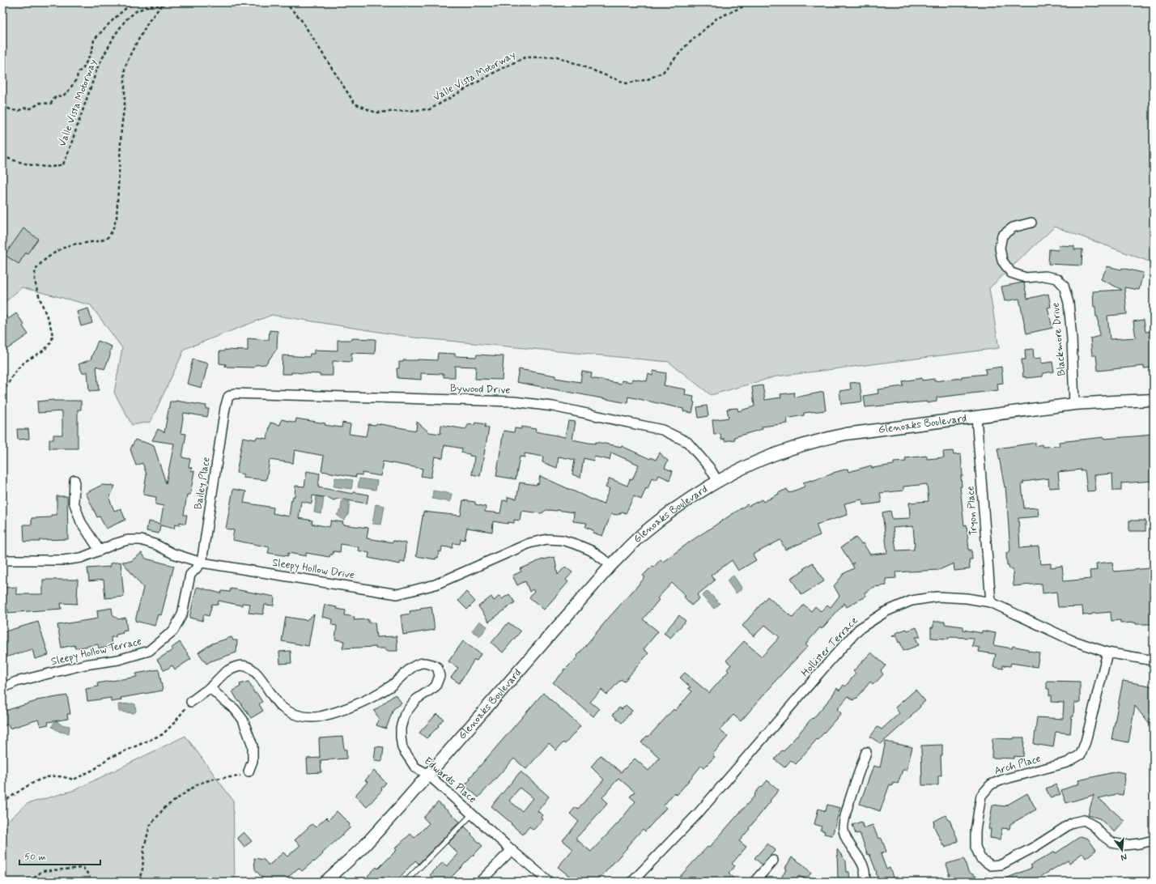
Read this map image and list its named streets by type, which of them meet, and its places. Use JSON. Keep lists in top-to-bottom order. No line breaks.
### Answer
{"streets":{"street":["Blackmore Drive","Bywood Drive","Glenoaks Boulevard","Bailey Place","Tryon Place","Sleepy Hollow Drive","Hollister Terrace","Sleepy Hollow Terrace","Arch Place","Edwards Place"],"path":["Valle Vista Motorway"]},"crossings":[["Blackmore Drive","Glenoaks Boulevard"],["Bywood Drive","Glenoaks Boulevard"],["Bywood Drive","Bailey Place"],["Glenoaks Boulevard","Tryon Place"],["Glenoaks Boulevard","Sleepy Hollow Drive"],["Glenoaks Boulevard","Edwards Place"],["Bailey Place","Sleepy Hollow Drive"],["Bailey Place","Sleepy Hollow Terrace"],["Tryon Place","Hollister Terrace"],["Sleepy Hollow Drive","Sleepy Hollow Terrace"],["Hollister Terrace","Arch Place"]],"scale_bar":"50 m","north":"bottom"}
